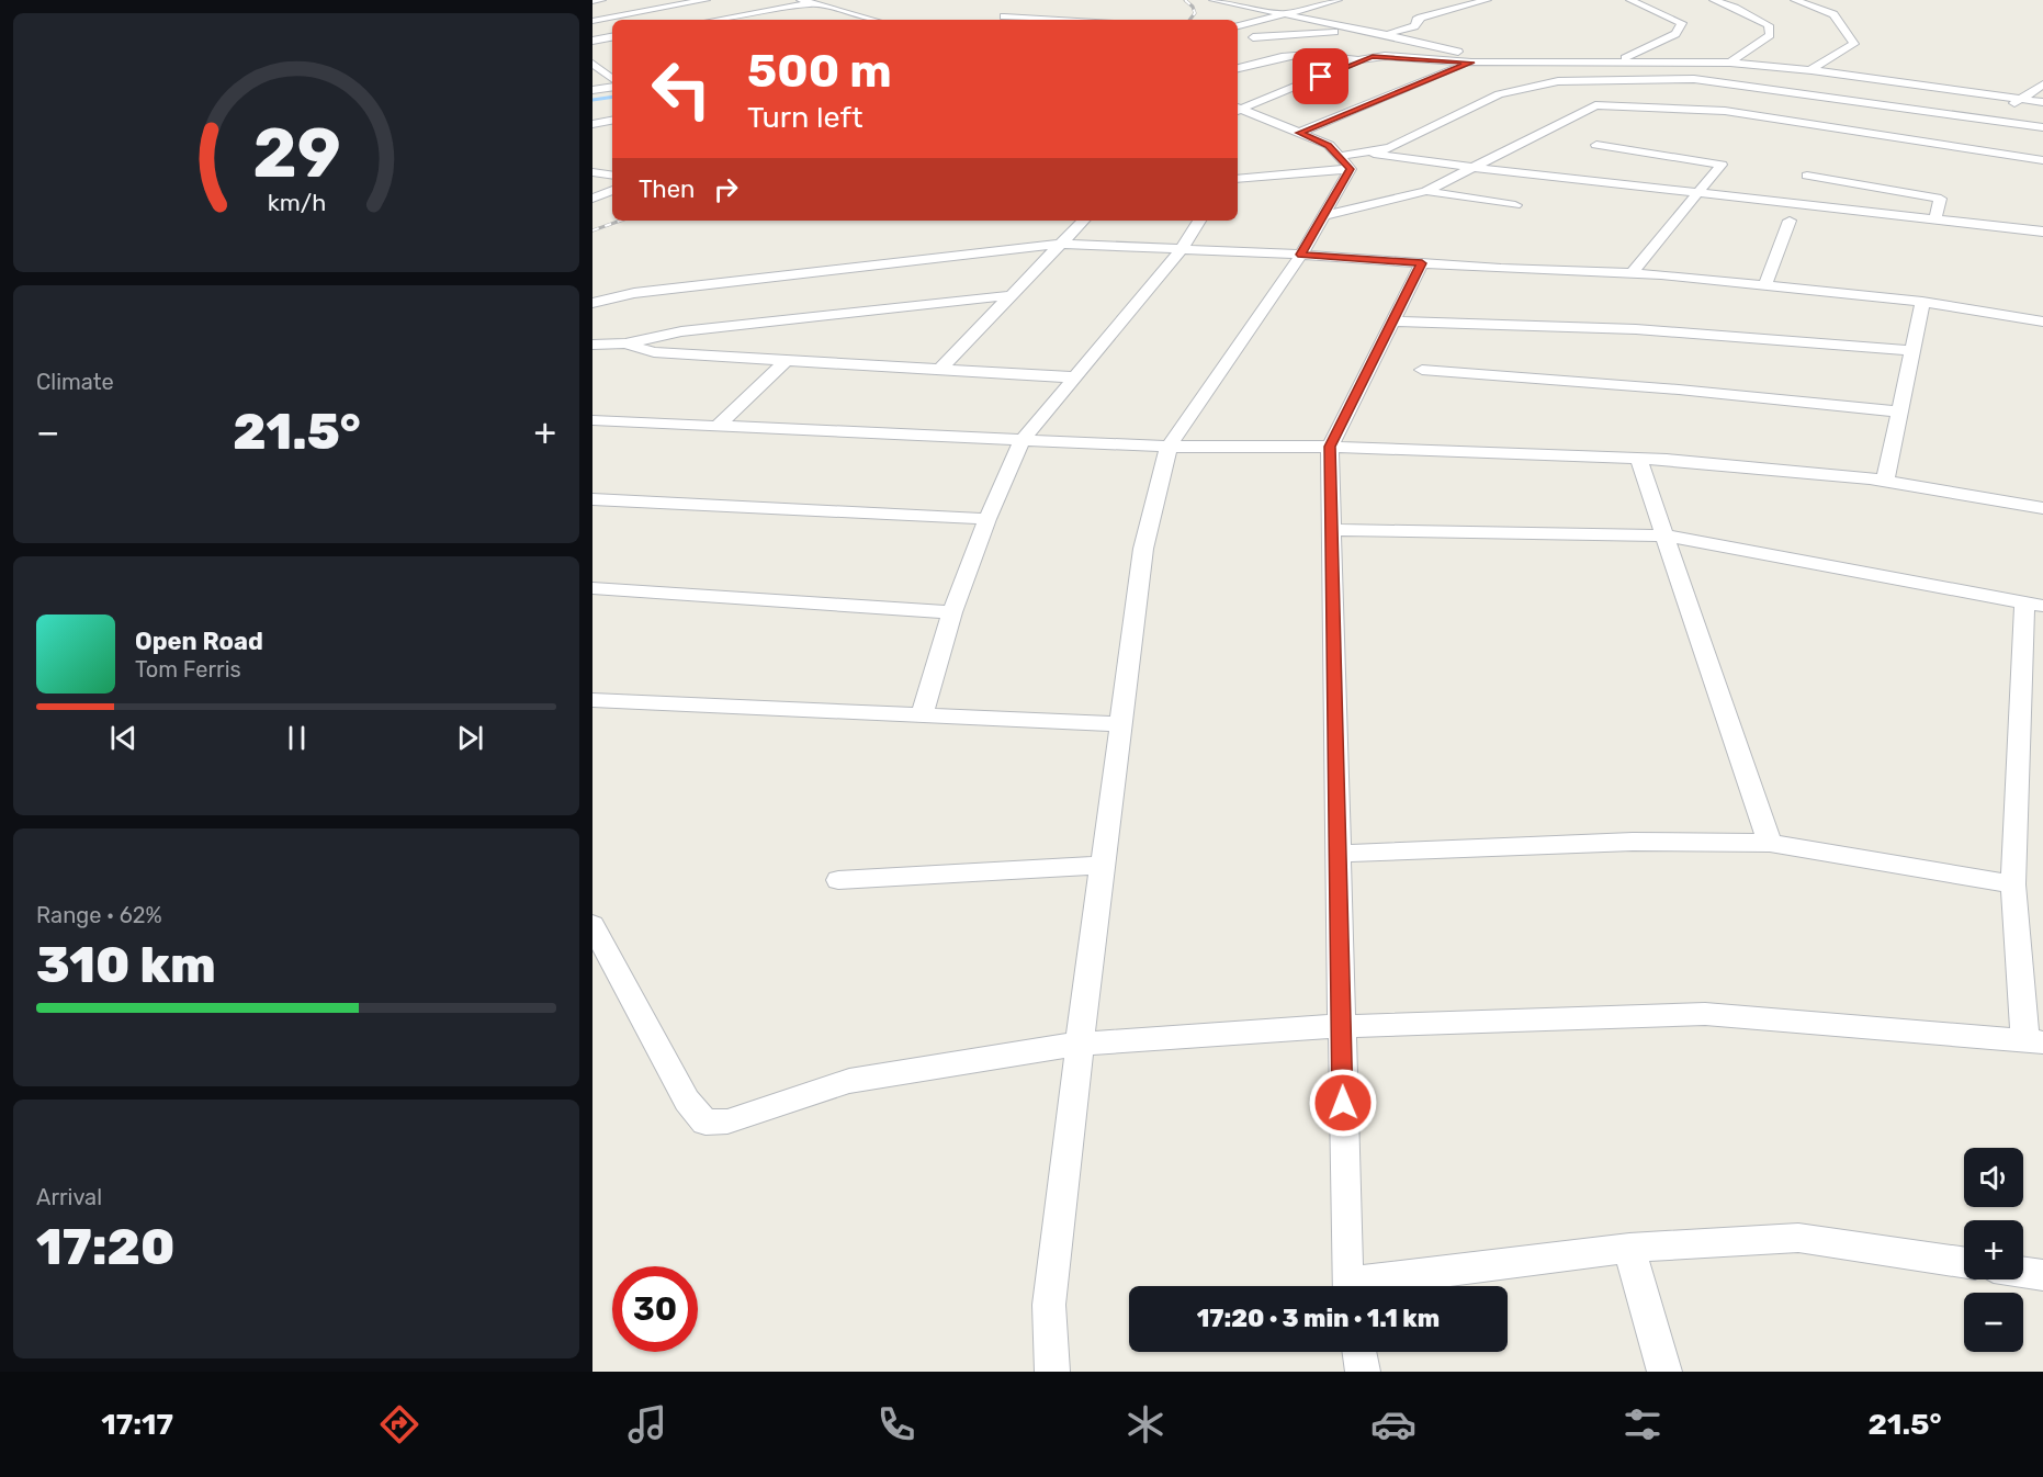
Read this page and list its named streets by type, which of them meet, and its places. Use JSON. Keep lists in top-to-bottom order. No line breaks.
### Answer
{"page":{"turn":["500 m","Turn left"],"then":"Then","tile":["Climate",["Range · 62%","310 km"],["Arrival","17:20"]],"heat":["−","21.5°","+"],"song":["Open Road","Tom Ferris"],"map_buttons":["+","−"],"limit":"30","trip":"17:20 · 3 min · 1.1 km","tabs":["17:17","21.5°"],"gauge":["29","km/h"]}}
